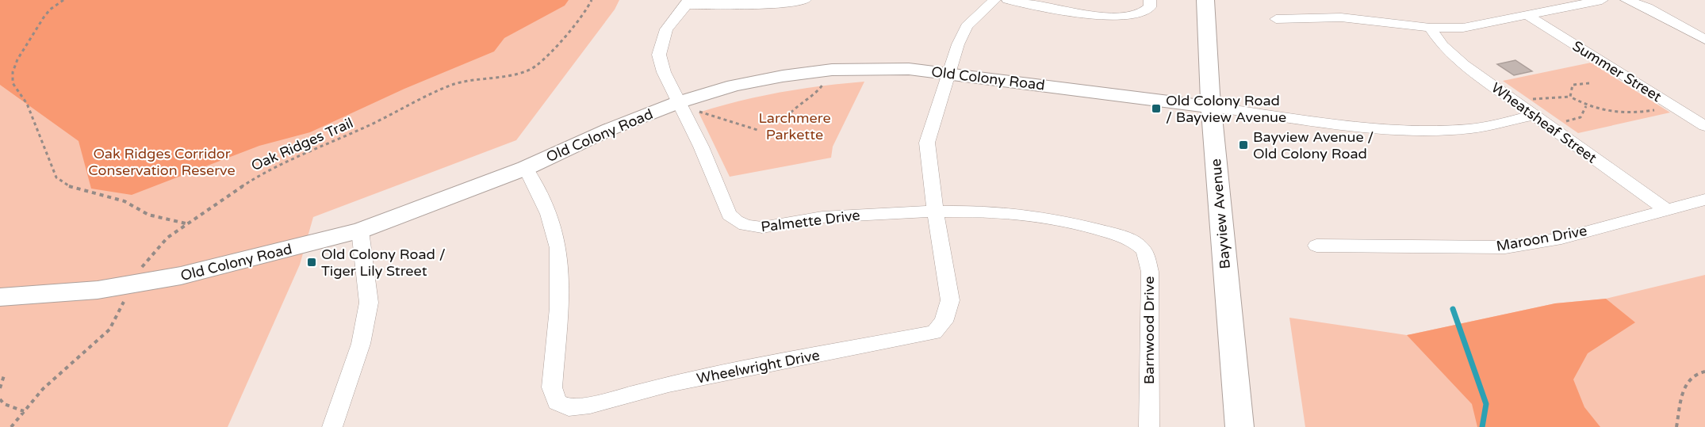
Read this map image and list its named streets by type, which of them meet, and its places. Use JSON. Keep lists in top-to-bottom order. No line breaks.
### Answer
{"streets":{"street":["Summer Street","Old Colony Road","Wheatsheaf Street","Bayview Avenue","Palmette Drive","Maroon Drive","Barnwood Drive","Wheelwright Drive"],"path":["Oak Ridges Trail"]},"crossings":[["Old Colony Road","Oak Ridges Trail"],["Old Colony Road","Bayview Avenue"],["Old Colony Road","Palmette Drive"],["Old Colony Road","Wheelwright Drive"],["Wheatsheaf Street","Maroon Drive"],["Palmette Drive","Barnwood Drive"],["Palmette Drive","Wheelwright Drive"],["Barnwood Drive","Wheelwright Drive"]],"parks":["Larchmere Parkette","Oak Ridges Corridor Conservation Reserve"],"places":{"transit":["Old Colony Road / Bayview Avenue","Bayview Avenue / Old Colony Road","Old Colony Road / Tiger Lily Street"]}}
